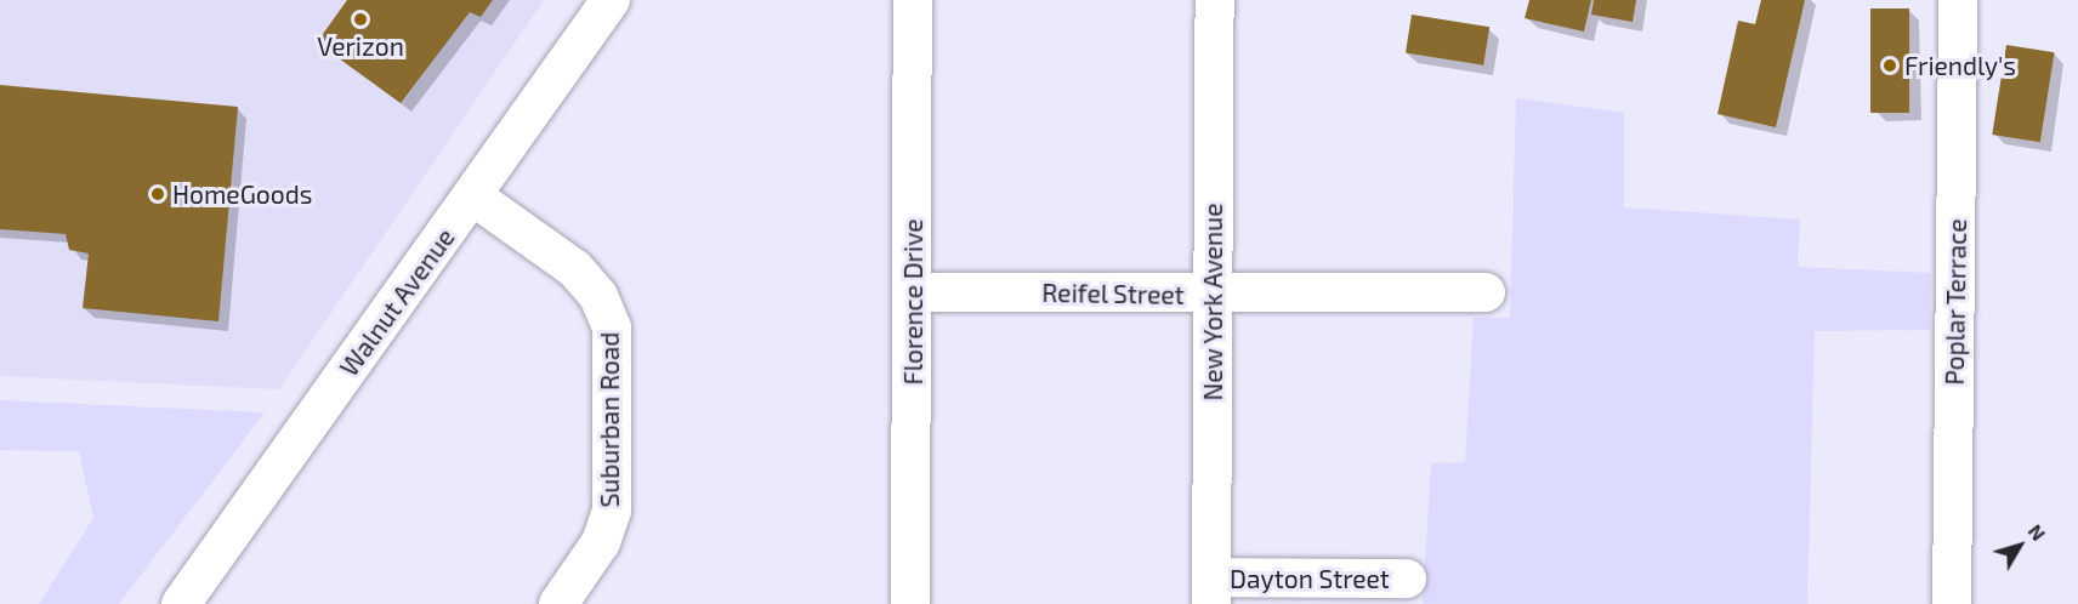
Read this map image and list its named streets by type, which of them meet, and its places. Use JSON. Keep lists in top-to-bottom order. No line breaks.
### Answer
{"streets":{"street":["Reifel Street","Walnut Avenue","Florence Drive","New York Avenue","Poplar Terrace","Suburban Road","Dayton Street"]},"crossings":[["Reifel Street","Florence Drive"],["Reifel Street","New York Avenue"],["Walnut Avenue","Suburban Road"],["New York Avenue","Dayton Street"]],"places":["Verizon","Friendly's","HomeGoods"],"north":"top right"}
